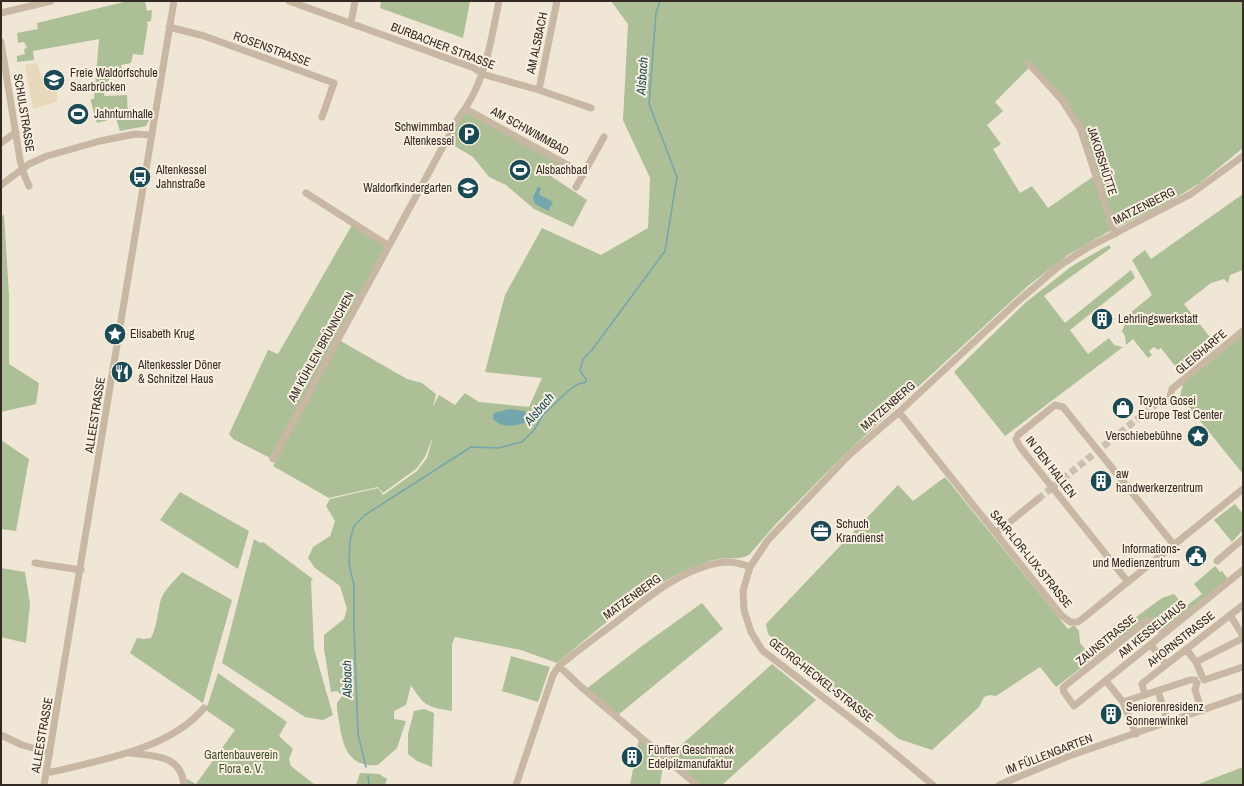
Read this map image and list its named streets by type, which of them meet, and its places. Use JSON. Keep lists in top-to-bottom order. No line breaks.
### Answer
{"streets":{"street":["AM ALSBACH","BURBACHER STRASSE","ROSENSTRASSE","SCHULSTRASSE","AM SCHWIMMBAD","JAKOBSHÜTTE","MATZENBERG","AM KÜHLEN BRÜNNCHEN","GLEISHARFE","ALLEESTRASSE","IN DEN HALLEN","SAAR-LOR-LUX-STRASSE","AM KESSELHAUS","AHORNSTRASSE","ZAUNSTRASSE","GEORG-HECKEL-STRASSE","IM FÜLLENGARTEN"]},"crossings":[["AM ALSBACH","BURBACHER STRASSE"],["BURBACHER STRASSE","AM KÜHLEN BRÜNNCHEN"],["ROSENSTRASSE","ALLEESTRASSE"],["AM SCHWIMMBAD","AM KÜHLEN BRÜNNCHEN"],["JAKOBSHÜTTE","MATZENBERG"],["MATZENBERG","SAAR-LOR-LUX-STRASSE"],["MATZENBERG","GEORG-HECKEL-STRASSE"],["IN DEN HALLEN","SAAR-LOR-LUX-STRASSE"],["AM KESSELHAUS","ZAUNSTRASSE"]],"water":["Alsbach"],"parks":["Gartenbauverein Flora e. V."],"places":{"school or university":["Freie Waldorfschule Saarbrücken","Waldorfkindergarten"],"sports":["Jahnturnhalle","Alsbachbad"],"parking":["Schwimmbad Altenkessel"],"bus stop":["Altenkessel Jahnstraße"],"building":["Lehrlingswerkstatt","aw handwerkerzentrum","Seniorenresidenz Sonnenwinkel","Fünfter Geschmack Edelpilzmanufaktur"],"place":["Elisabeth Krug","Verschiebebühne"],"restaurant":["Altenkessler Döner & Schnitzel Haus"],"shop":["Toyota Gosei Europe Test Center"],"office":["Schuch Krandienst"],"public building":["Informations- und Medienzentrum"]}}
